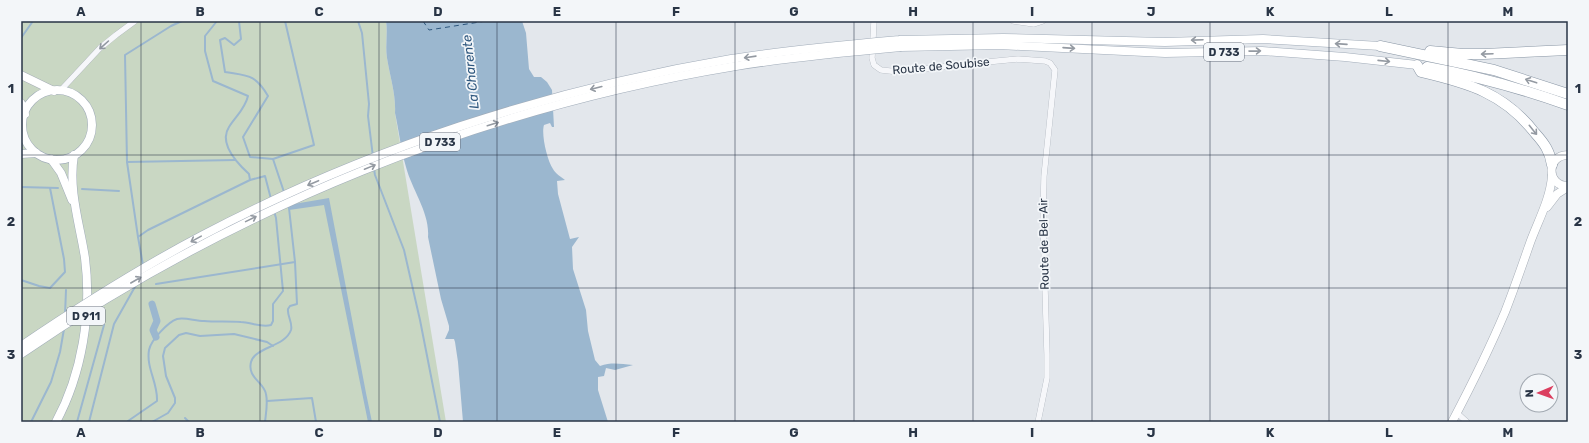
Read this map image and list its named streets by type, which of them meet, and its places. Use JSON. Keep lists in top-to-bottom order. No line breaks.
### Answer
{"streets":{"highway":["D 733"],"main road":["D 911"],"street":["Route de Soubise","Route de Bel-Air"]},"crossings":[["Route de Soubise","Route de Bel-Air"]],"water":["La Charente"],"north":"left","grid":{"columns":["A","B","C","D","E","F","G","H","I","J","K","L","M"],"rows":["1","2","3"]}}
